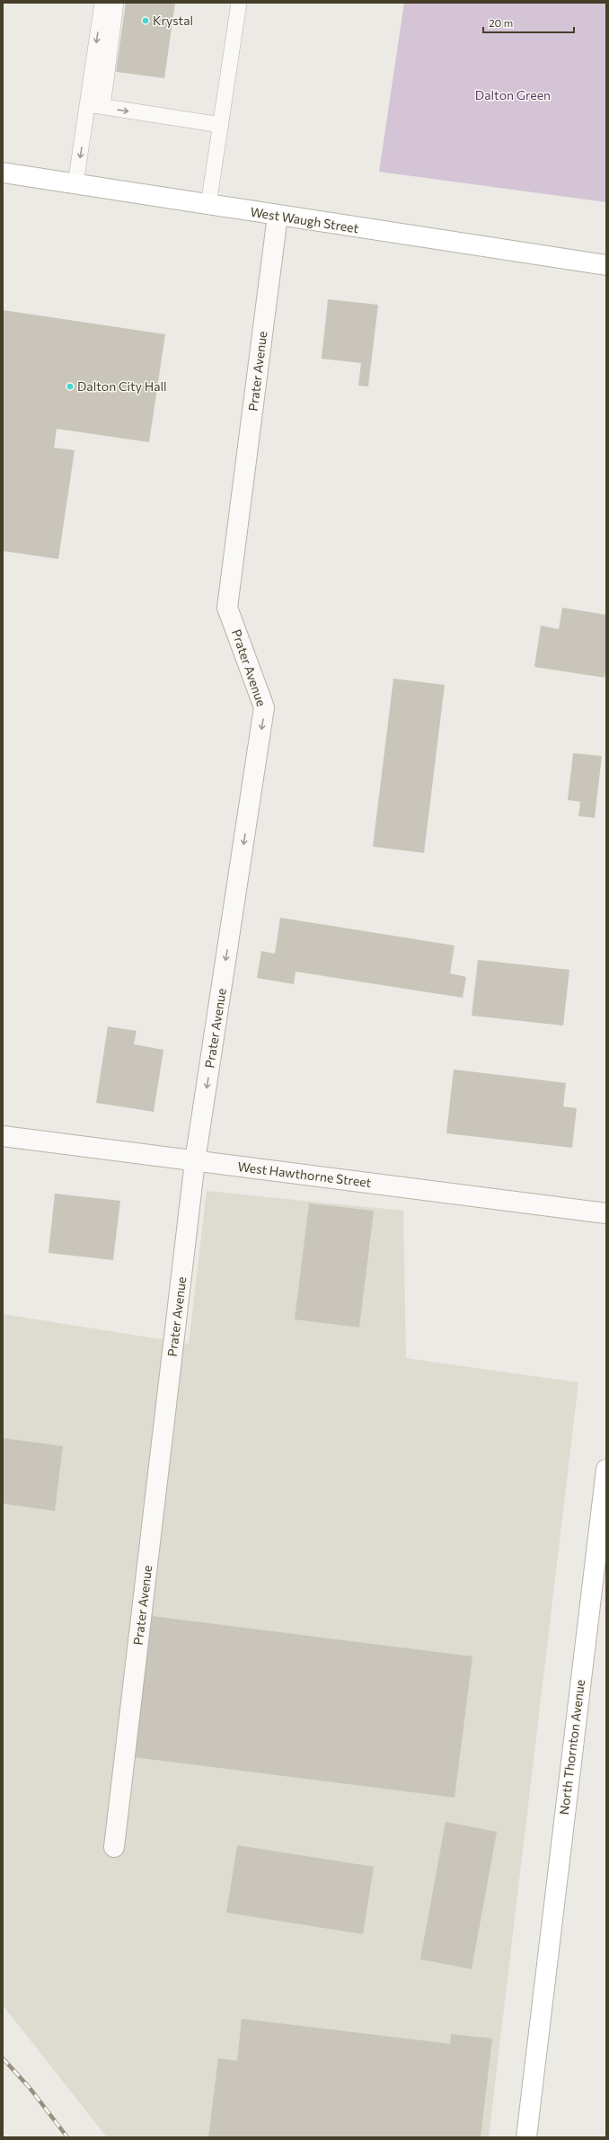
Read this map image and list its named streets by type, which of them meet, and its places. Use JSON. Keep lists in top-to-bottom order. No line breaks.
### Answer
{"streets":{"main road":["West Waugh Street","North Thornton Avenue"],"street":["Prater Avenue","West Hawthorne Street"]},"crossings":[["West Waugh Street","Prater Avenue"],["Prater Avenue","West Hawthorne Street"]],"one_way":["Prater Avenue"],"parks":["Dalton Green"],"places":["Krystal","Dalton City Hall"],"scale_bar":"20 m"}
